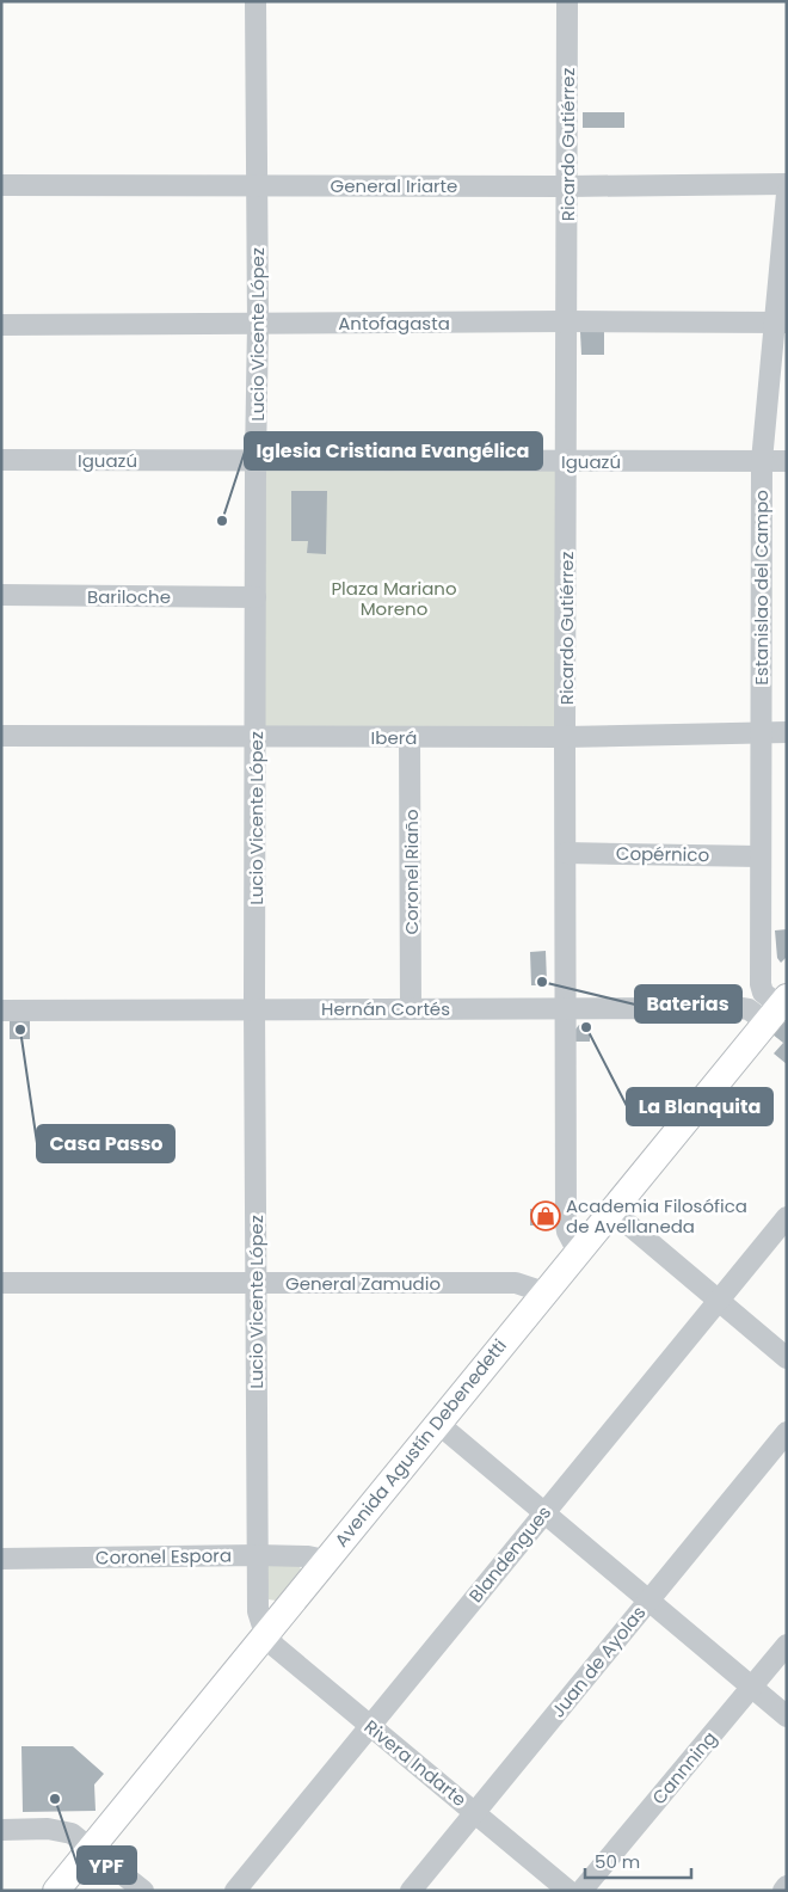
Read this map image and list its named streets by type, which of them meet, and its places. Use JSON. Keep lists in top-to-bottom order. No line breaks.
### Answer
{"streets":{"main road":["Avenida Agustín Debenedetti"],"street":["Ricardo Gutiérrez","General Iriarte","Antofagasta","Lucio Vicente López","Iguazú","Estanislao del Campo","Bariloche","Iberá","Copérnico","Coronel Riaño","Hernán Cortés","General Zamudio","Blandengues","Coronel Espora","Juan de Ayolas","Rivera Indarte","Cannning"]},"crossings":[["Ricardo Gutiérrez","General Iriarte"],["Ricardo Gutiérrez","Antofagasta"],["Ricardo Gutiérrez","Iguazú"],["Ricardo Gutiérrez","Iberá"],["Ricardo Gutiérrez","Copérnico"],["Ricardo Gutiérrez","Hernán Cortés"],["Ricardo Gutiérrez","Avenida Agustín Debenedetti"],["General Iriarte","Lucio Vicente López"],["Antofagasta","Lucio Vicente López"],["Antofagasta","Estanislao del Campo"],["Lucio Vicente López","Iguazú"],["Lucio Vicente López","Bariloche"],["Lucio Vicente López","Iberá"],["Lucio Vicente López","Hernán Cortés"],["Lucio Vicente López","General Zamudio"],["Lucio Vicente López","Avenida Agustín Debenedetti"],["Lucio Vicente López","Coronel Espora"],["Lucio Vicente López","Rivera Indarte"],["Iguazú","Estanislao del Campo"],["Estanislao del Campo","Iberá"],["Estanislao del Campo","Copérnico"],["Estanislao del Campo","Hernán Cortés"],["Estanislao del Campo","Avenida Agustín Debenedetti"],["Iberá","Coronel Riaño"],["Coronel Riaño","Hernán Cortés"],["Hernán Cortés","Avenida Agustín Debenedetti"],["General Zamudio","Avenida Agustín Debenedetti"],["Avenida Agustín Debenedetti","Coronel Espora"],["Avenida Agustín Debenedetti","Rivera Indarte"],["Blandengues","Rivera Indarte"],["Juan de Ayolas","Rivera Indarte"]],"parks":["Plaza Mariano Moreno"],"places":{"other":["Iglesia Cristiana Evangélica","Baterias","La Blanquita","Casa Passo","YPF"],"shop":["Academia Filosófica de Avellaneda"]},"scale_bar":"50 m"}
